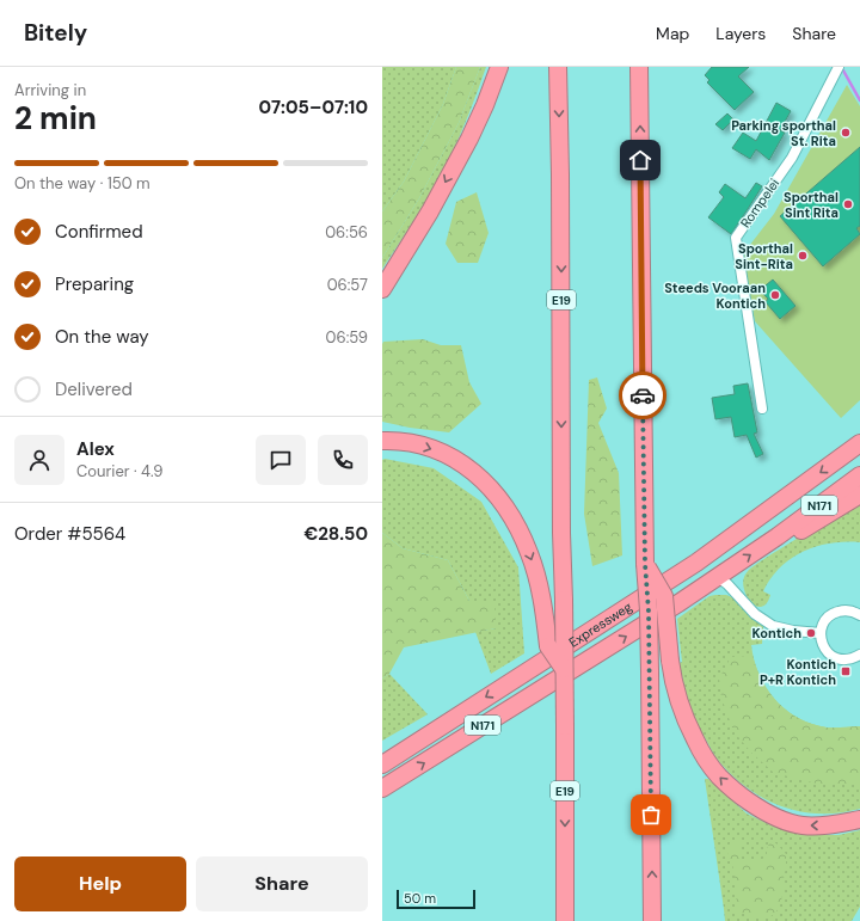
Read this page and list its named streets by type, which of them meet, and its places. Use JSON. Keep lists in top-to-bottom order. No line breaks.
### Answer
{"streets":{"highway":["E19","N171","Expressweg"],"street":["Rompelei"]},"places":{"other":["Parking sporthal St. Rita","Sporthal Sint Rita","Sporthal Sint-Rita","Steeds Vooraan Kontich","Kontich"],"transit":["Kontich P+R Kontich"]},"scale_bar":"50 m","page":{"header":"Bitely","nav":["Map","Layers","Share"],"heading":["2 min","Arriving in","07:05–07:10"],"panel":["Alex","Courier · 4.9","Order #5564","€28.50"],"bar":"On the way · 150 m","list":[["Confirmed","06:56"],["Preparing","06:57"],["On the way","06:59"],"Delivered"],"buttons":["Help","Share"],"scale":"50 m"}}
